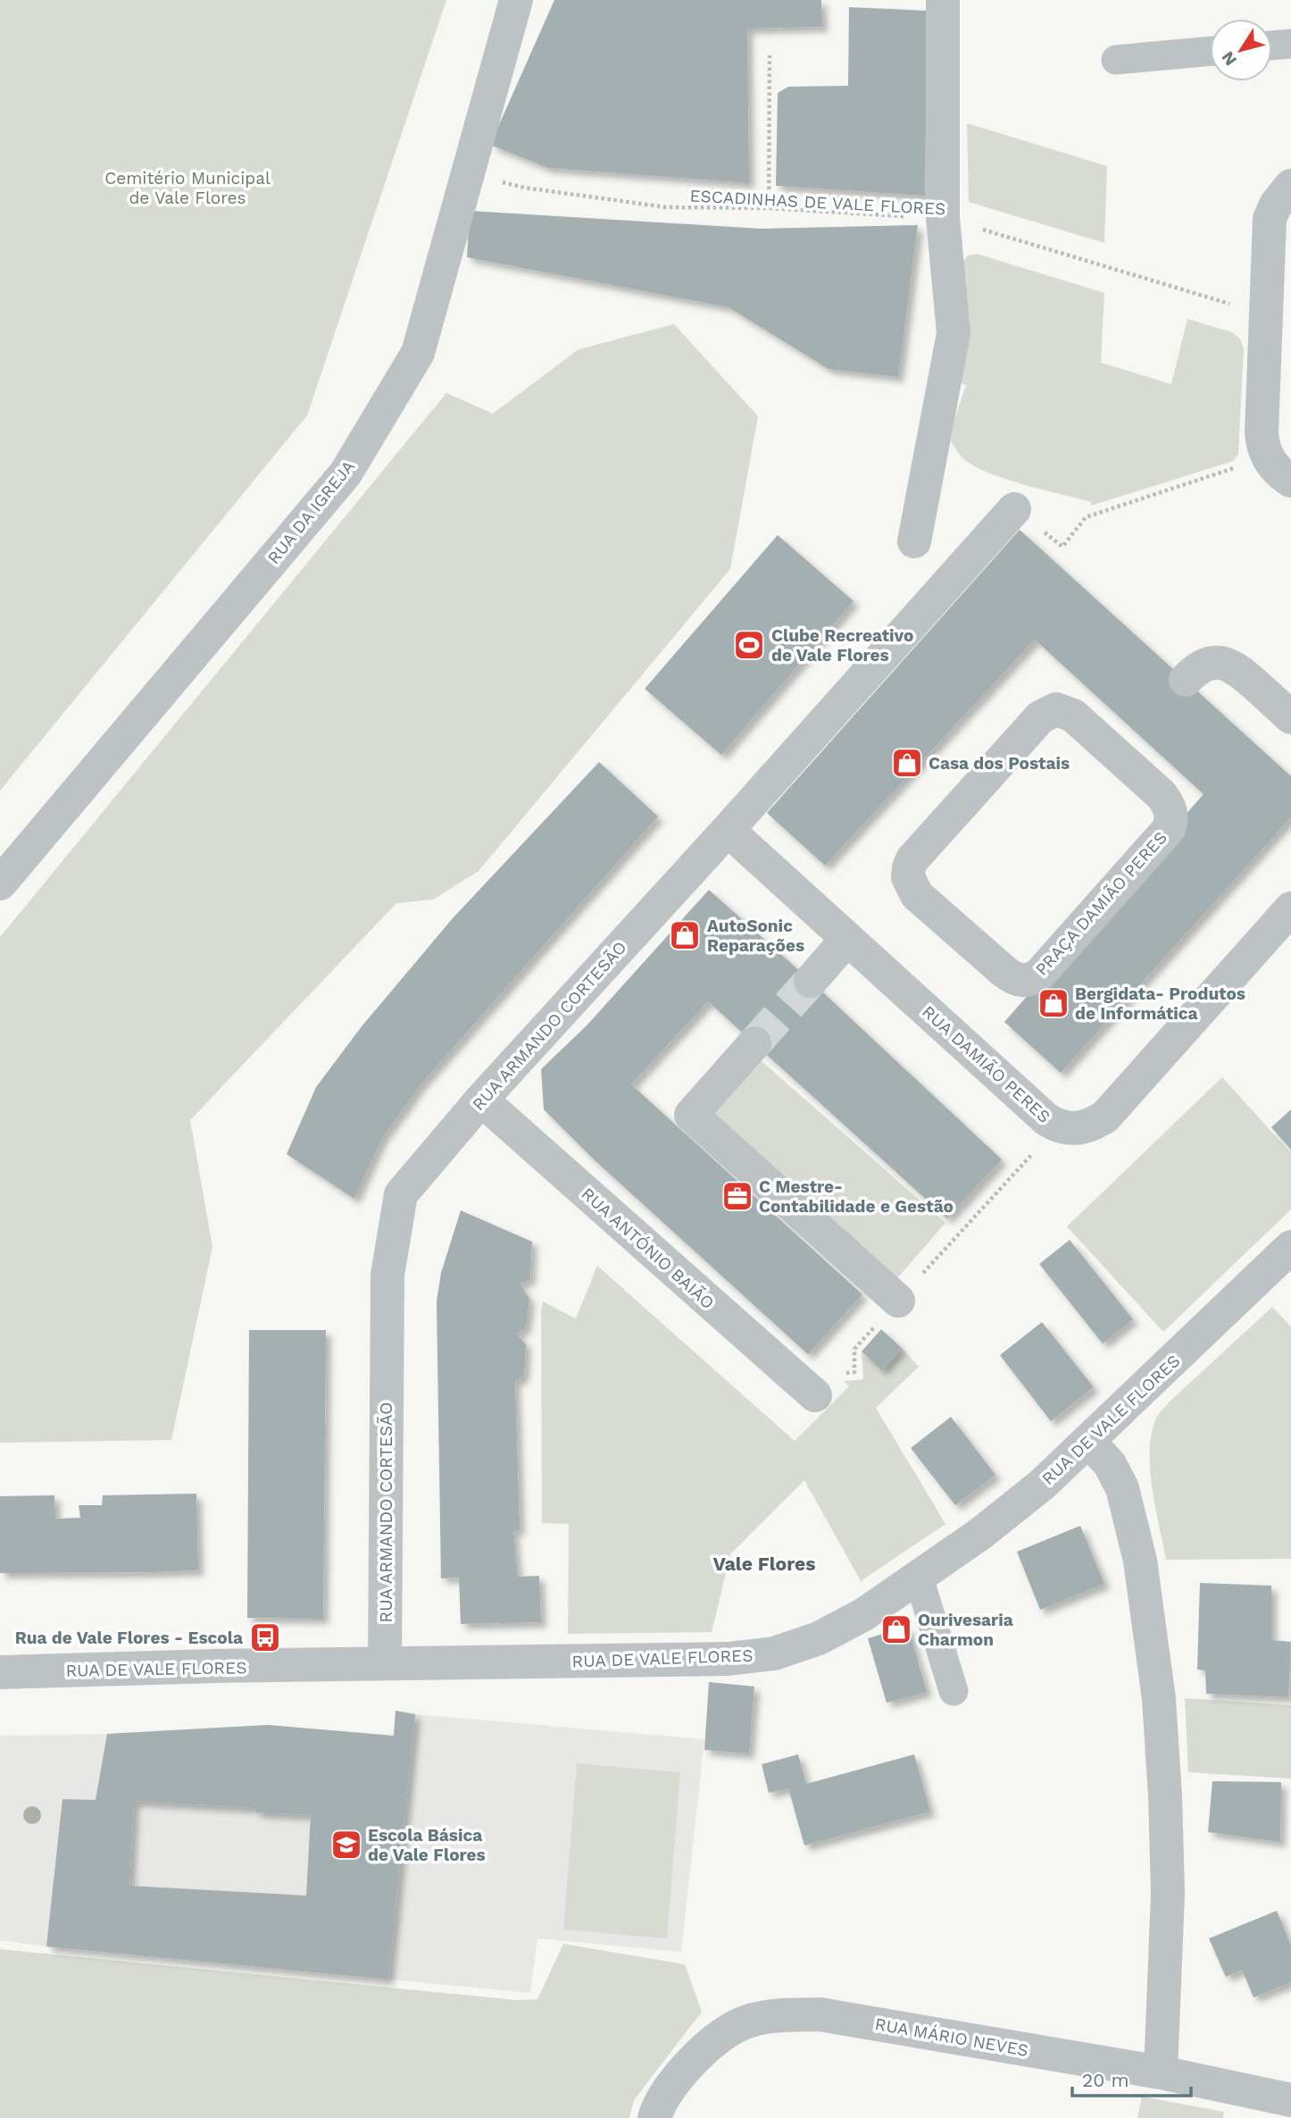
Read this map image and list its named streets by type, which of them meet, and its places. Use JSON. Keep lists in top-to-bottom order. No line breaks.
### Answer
{"streets":{"street":["RUA DA IGREJA","PRAÇA DAMIÃO PERES","RUA ARMANDO CORTESÃO","RUA DAMIÃO PERES","RUA ANTÓNIO BAIÃO","RUA DE VALE FLORES","RUA MÁRIO NEVES"],"path":["ESCADINHAS DE VALE FLORES"]},"crossings":[["ESCADINHAS DE VALE FLORES","RUA DA IGREJA"],["RUA ARMANDO CORTESÃO","RUA DAMIÃO PERES"],["RUA ARMANDO CORTESÃO","RUA ANTÓNIO BAIÃO"],["RUA ARMANDO CORTESÃO","RUA DE VALE FLORES"]],"districts":["Vale Flores"],"parks":["Cemitério Municipal de Vale Flores"],"places":{"sports":["Clube Recreativo de Vale Flores"],"shop":["Casa dos Postais","AutoSonic Reparações","Bergidata- Produtos de Informática","Ourivesaria Charmon"],"office":["C Mestre- Contabilidade e Gestão"],"bus stop":["Rua de Vale Flores - Escola"],"school or university":["Escola Básica de Vale Flores"]},"scale_bar":"20 m","north":"bottom left"}
